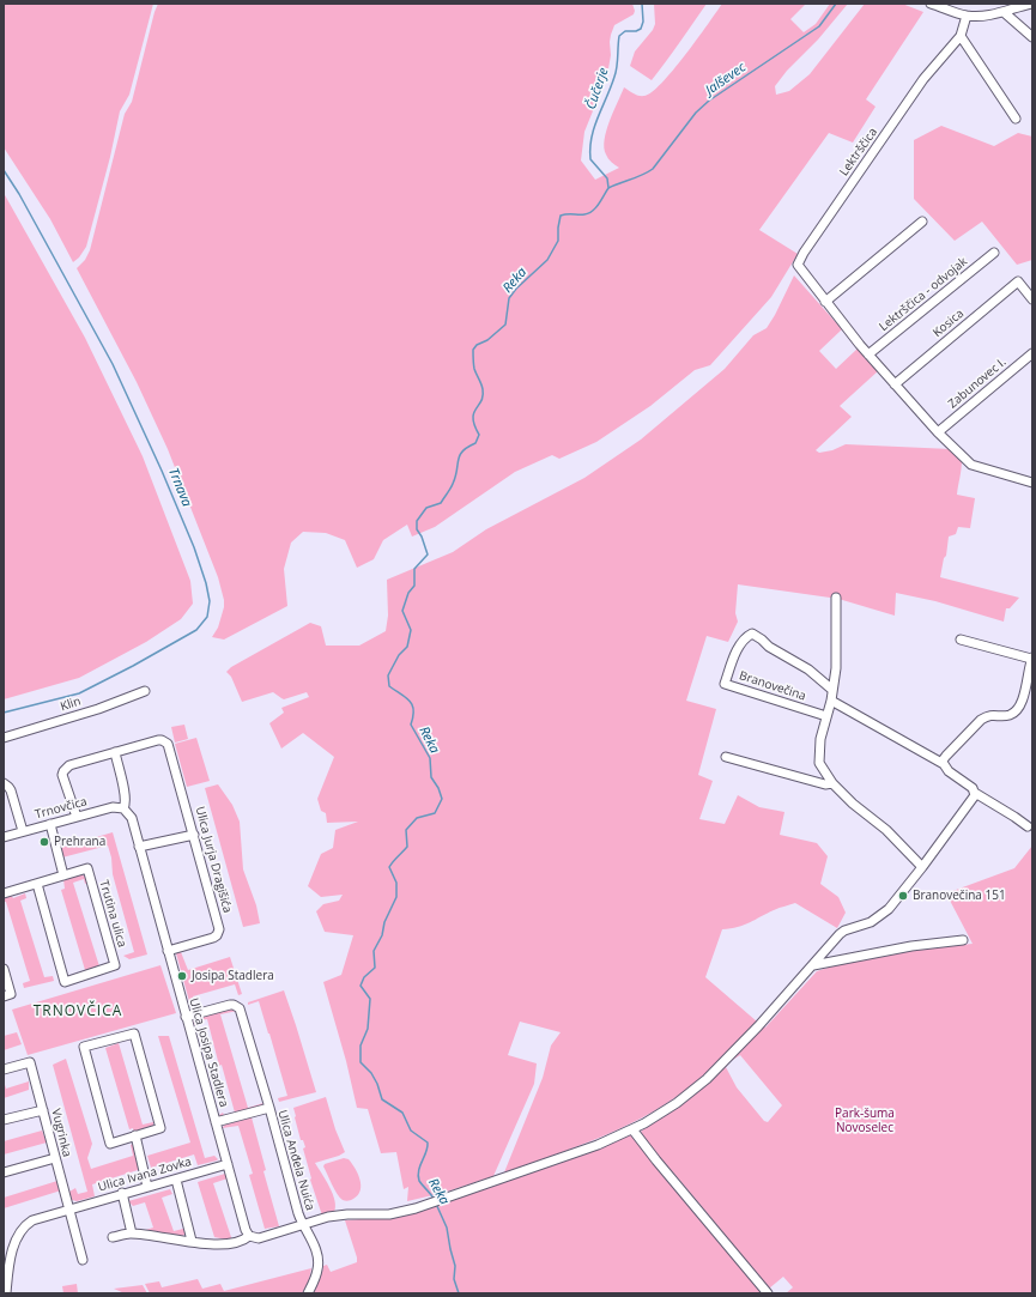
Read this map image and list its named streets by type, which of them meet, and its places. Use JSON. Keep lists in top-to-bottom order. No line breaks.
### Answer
{"streets":{"street":["Lektrščica","Lektrščica - odvojak","Kosica","Zabunovec I.","Branovečina","Klin","Trnovčica","Ulica Jurja Dragišića","Trutina ulica","Ulica Josipa Stadlera","Vugrinka","Ulica Anđela Nuića","Ulica Ivana Zovka"]},"crossings":[["Lektrščica","Lektrščica - odvojak"],["Lektrščica","Kosica"],["Lektrščica","Zabunovec I."],["Trnovčica","Ulica Josipa Stadlera"],["Ulica Jurja Dragišića","Ulica Josipa Stadlera"],["Ulica Josipa Stadlera","Ulica Anđela Nuića"],["Ulica Josipa Stadlera","Ulica Ivana Zovka"],["Vugrinka","Ulica Ivana Zovka"]],"districts":["TRNOVČICA"],"water":["Jalševec","Čučerje","Reka","Trnava"],"parks":["Park-šuma Novoselec"],"places":["Prehrana","Branovečina 151","Josipa Stadlera"]}
